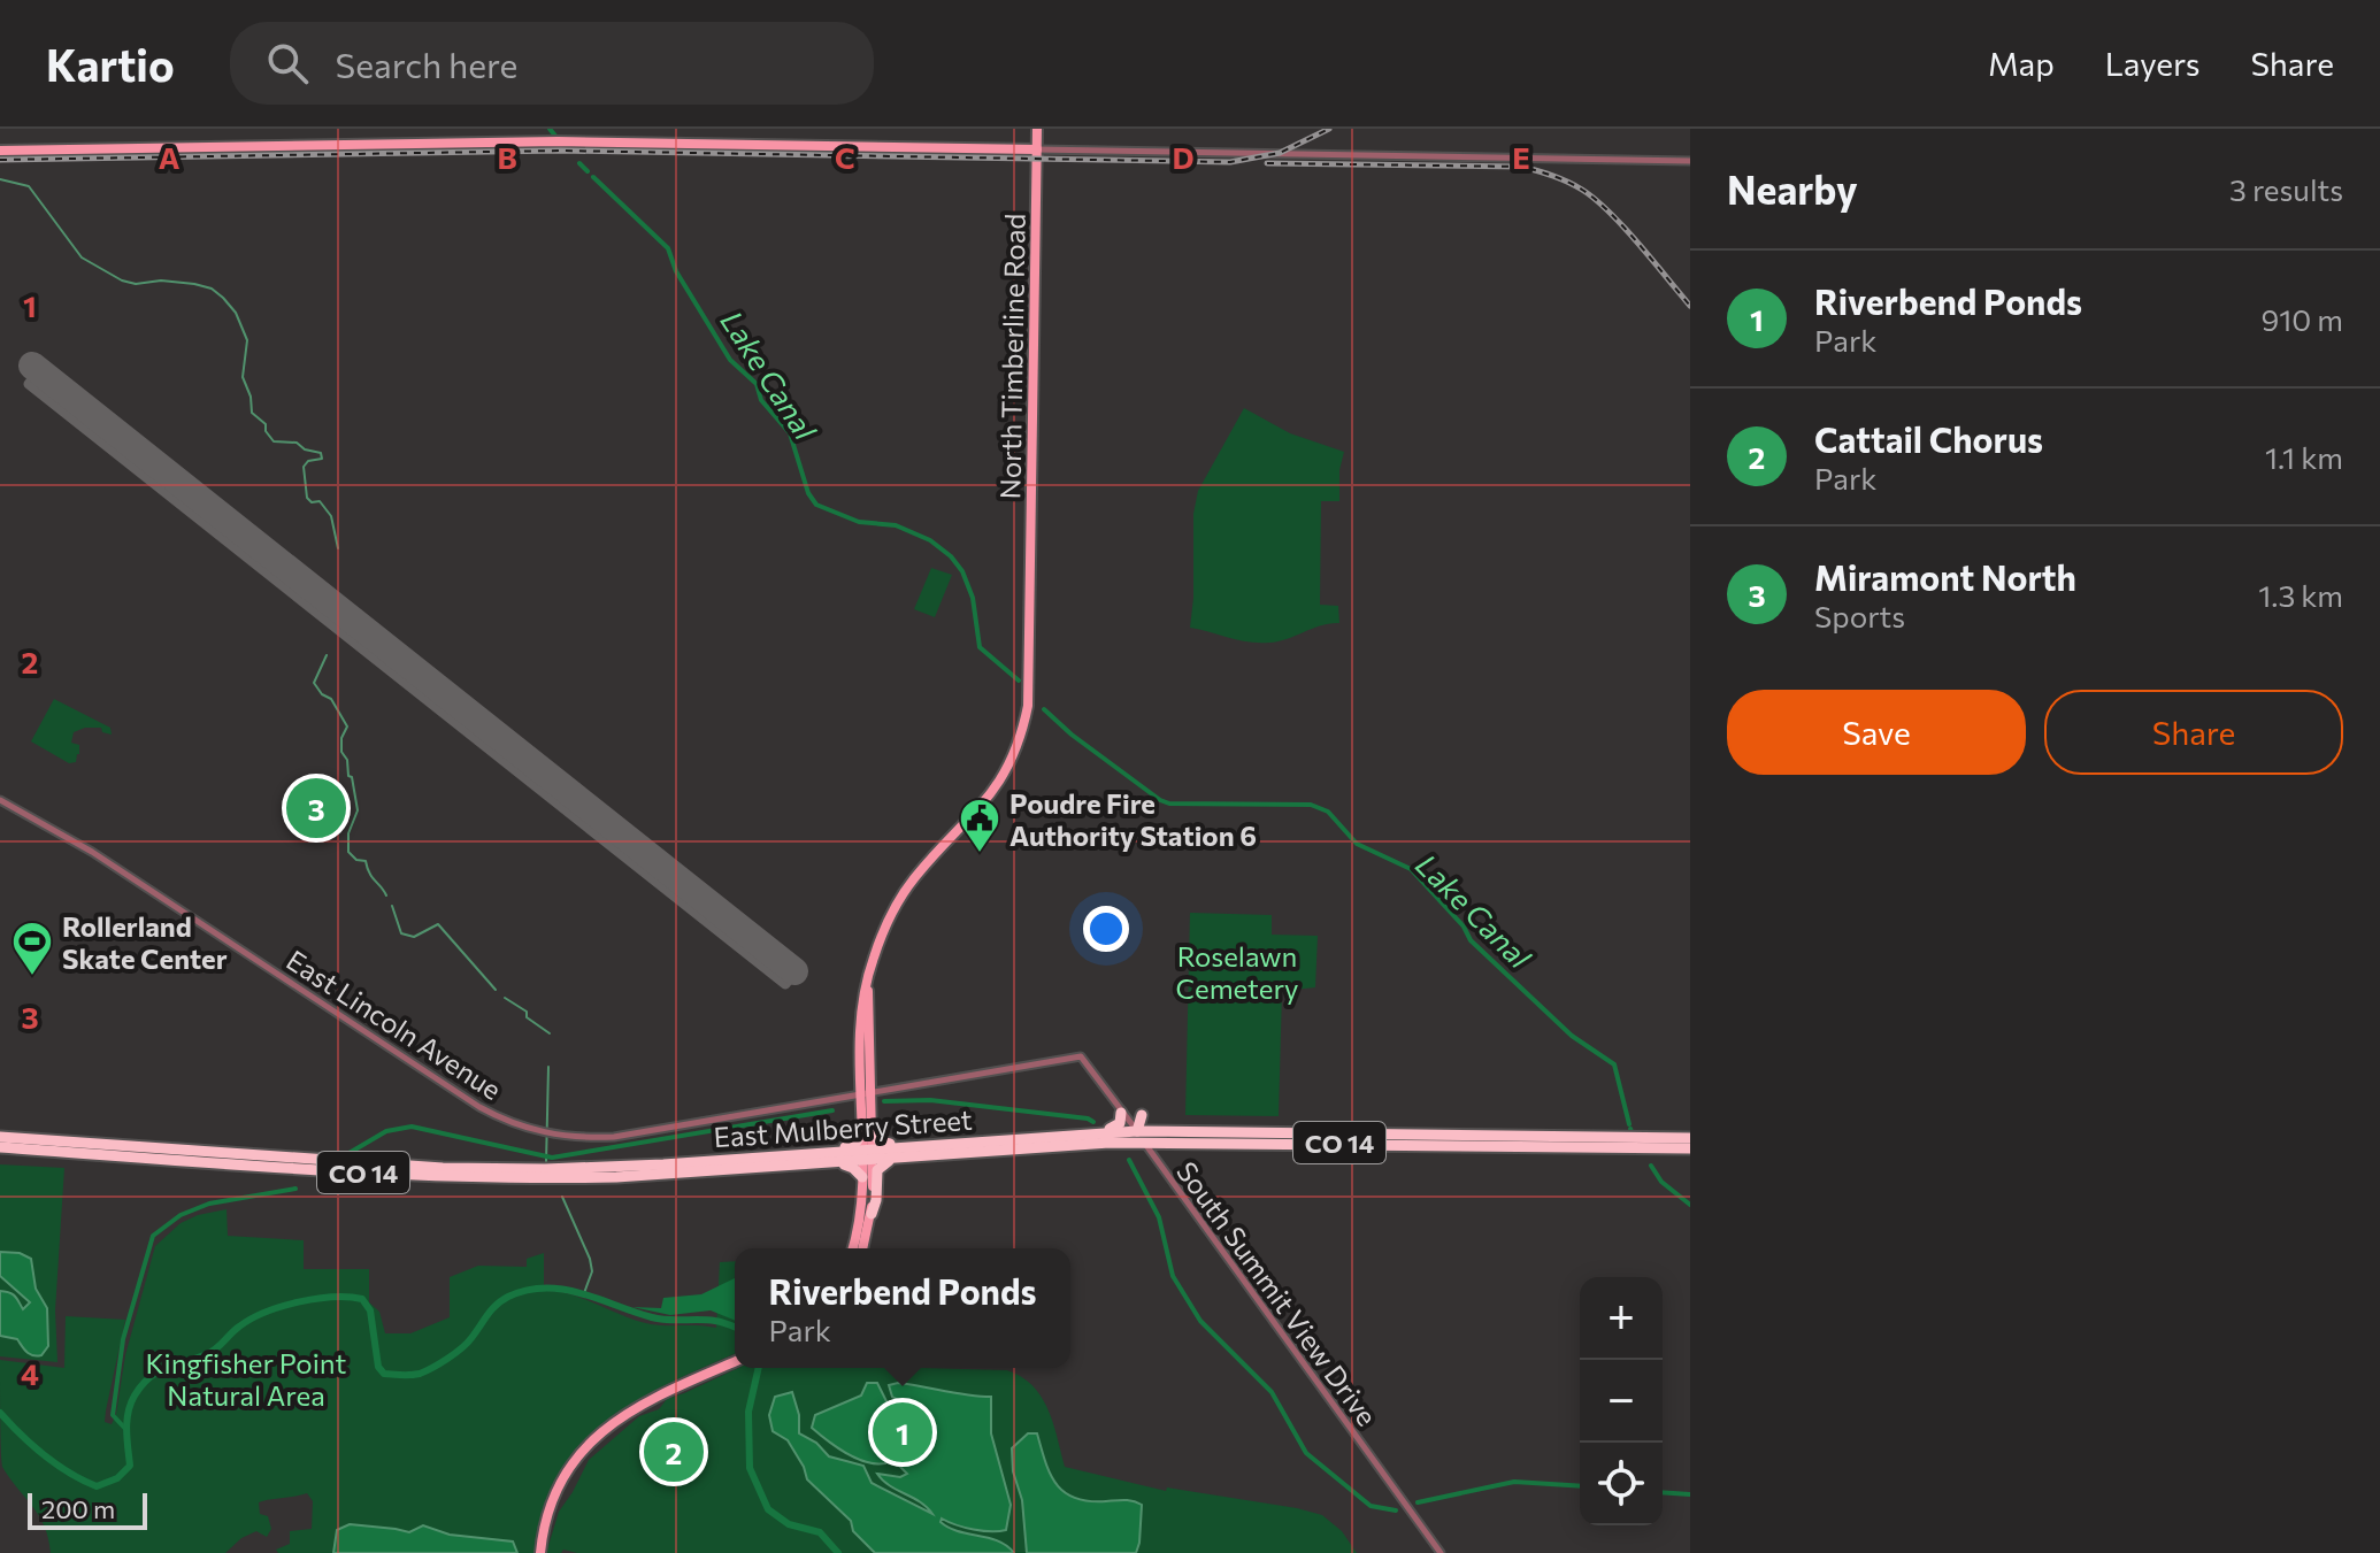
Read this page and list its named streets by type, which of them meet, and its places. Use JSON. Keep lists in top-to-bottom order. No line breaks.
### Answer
{"streets":{"highway":["East Mulberry Street","CO 14"],"main road":["North Timberline Road"],"street":["East Lincoln Avenue","South Summit View Drive"]},"crossings":[["North Timberline Road","East Lincoln Avenue"],["North Timberline Road","East Mulberry Street"],["East Lincoln Avenue","South Summit View Drive"],["East Mulberry Street","South Summit View Drive"]],"water":["Lake Canal"],"parks":["Roselawn Cemetery","Kingfisher Point Natural Area"],"places":{"public building":["Poudre Fire Authority Station 6"],"sports":["Rollerland Skate Center"]},"scale_bar":"200 m","page":{"header":"Kartio","search":"Search here","nav":["Map","Layers","Share"],"heading":["Nearby","3 results"],"list":[{"mark":"1","name":"Riverbend Ponds","note":"Park","value":"910 m"},{"mark":"2","name":"Cattail Chorus","note":"Park","value":"1.1 km"},{"mark":"3","name":"Miramont North","note":"Sports","value":"1.3 km"}],"buttons":["Save","Share"],"pins":["3","1","2"],"popup":["Riverbend Ponds","Park"],"map_buttons":["+","−"],"scale":"200 m"},"grid":{"columns":["A","B","C","D","E"],"rows":["1","2","3","4"]}}
